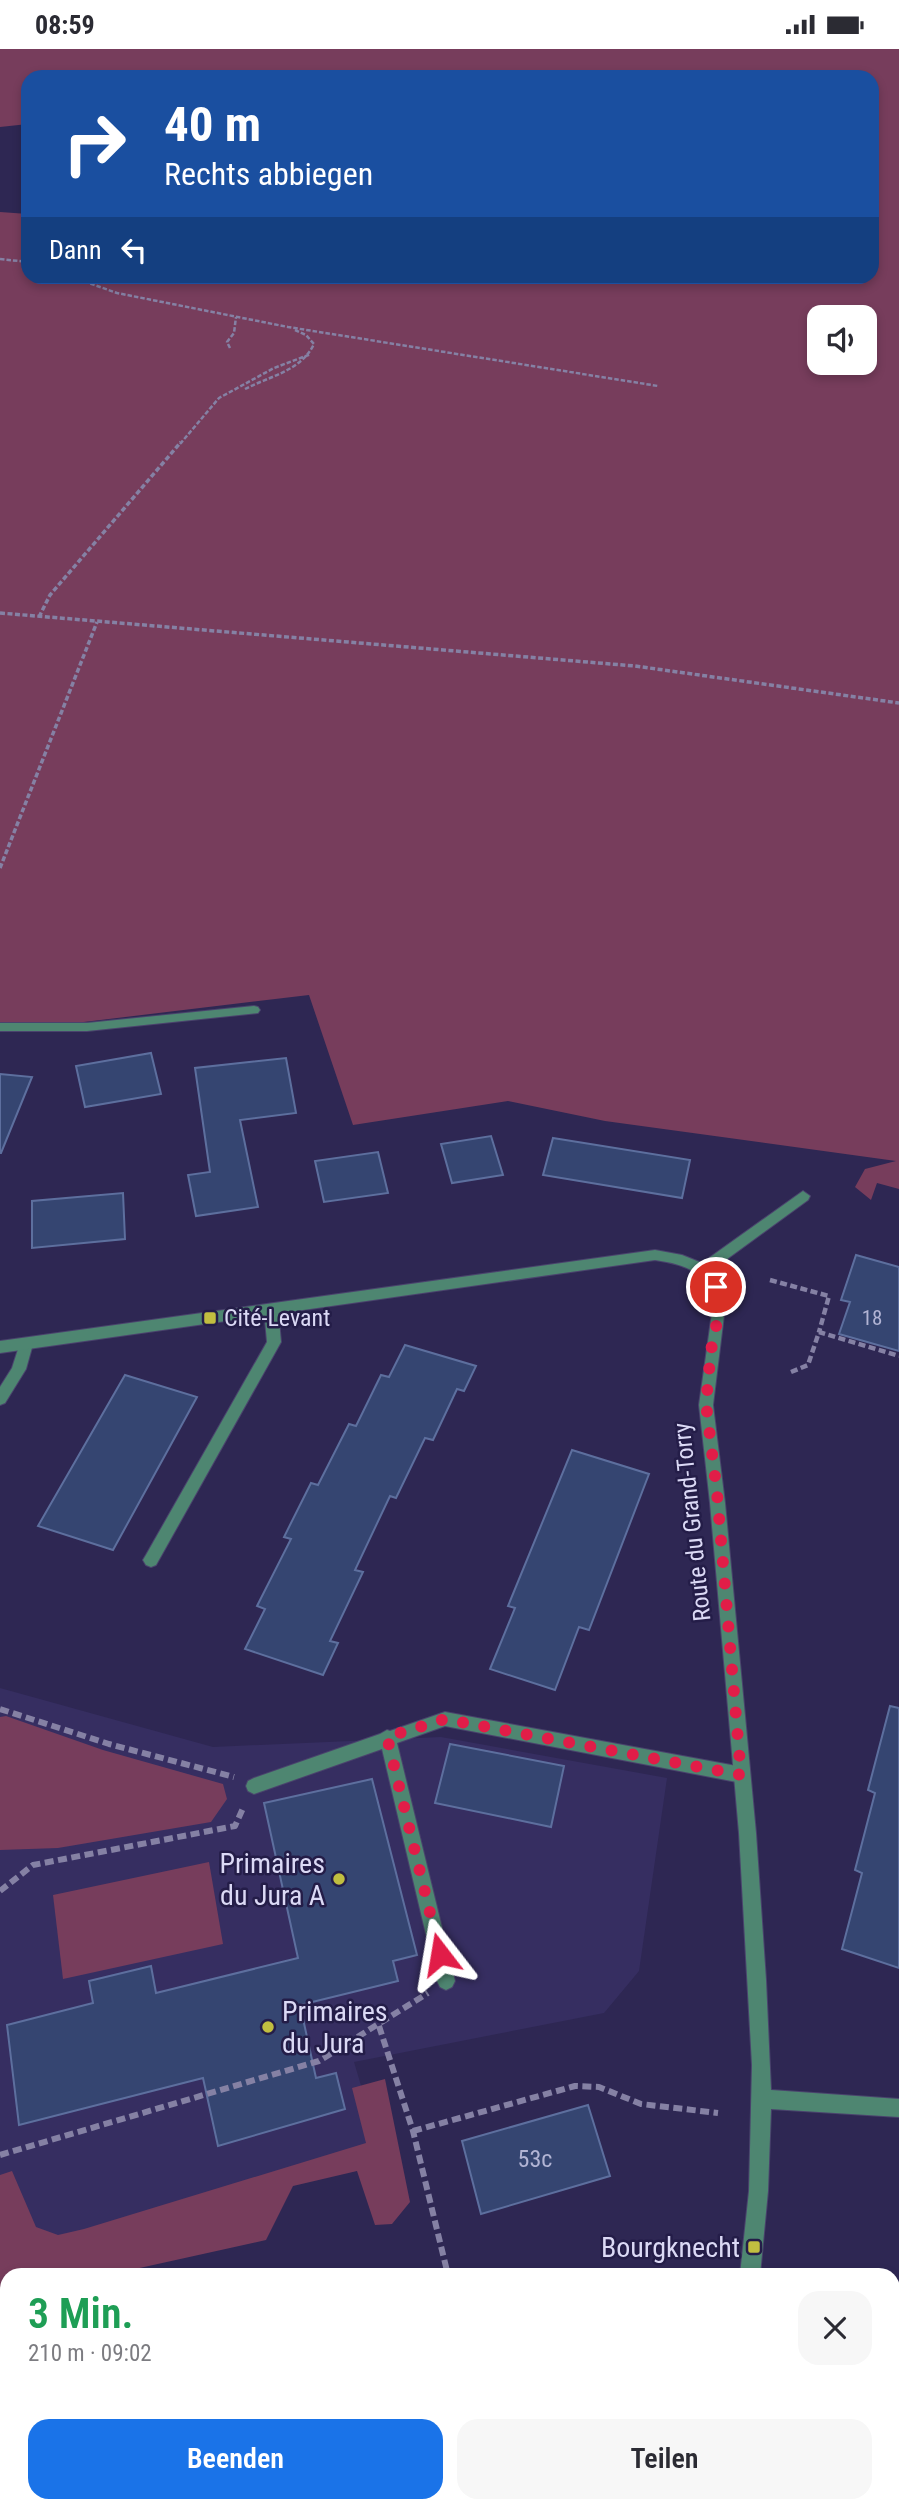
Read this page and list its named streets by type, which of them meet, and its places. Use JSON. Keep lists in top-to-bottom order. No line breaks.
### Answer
{"streets":{"street":["Route du Grand-Torry"]},"places":{"transit":["Cité-Levant","Bourgknecht"],"other":["Primaires du Jura A","Primaires du Jura"]},"house_numbers":["18","53c"],"page":{"status":"08:59","turn":["40 m","Rechts abbiegen"],"then":"Dann","heading":["3 Min.","210 m · 09:02"],"buttons":["Beenden","Teilen"]}}
